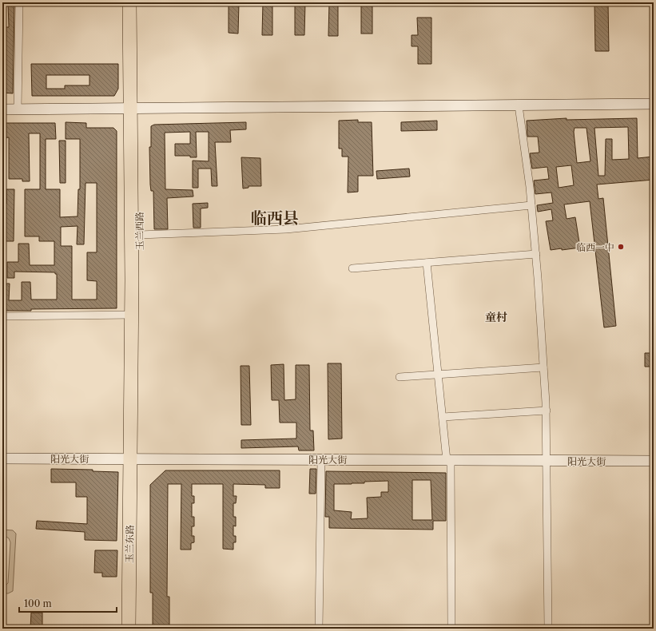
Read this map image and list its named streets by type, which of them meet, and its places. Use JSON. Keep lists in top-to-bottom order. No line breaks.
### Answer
{"streets":{"highway":["玉兰西路","玉兰东路"],"street":["阳光大街"]},"crossings":[["玉兰西路","阳光大街"],["玉兰西路","玉兰东路"],["阳光大街","玉兰东路"]],"districts":["临西县","童村"],"places":["临西一中"],"scale_bar":"100 m"}
